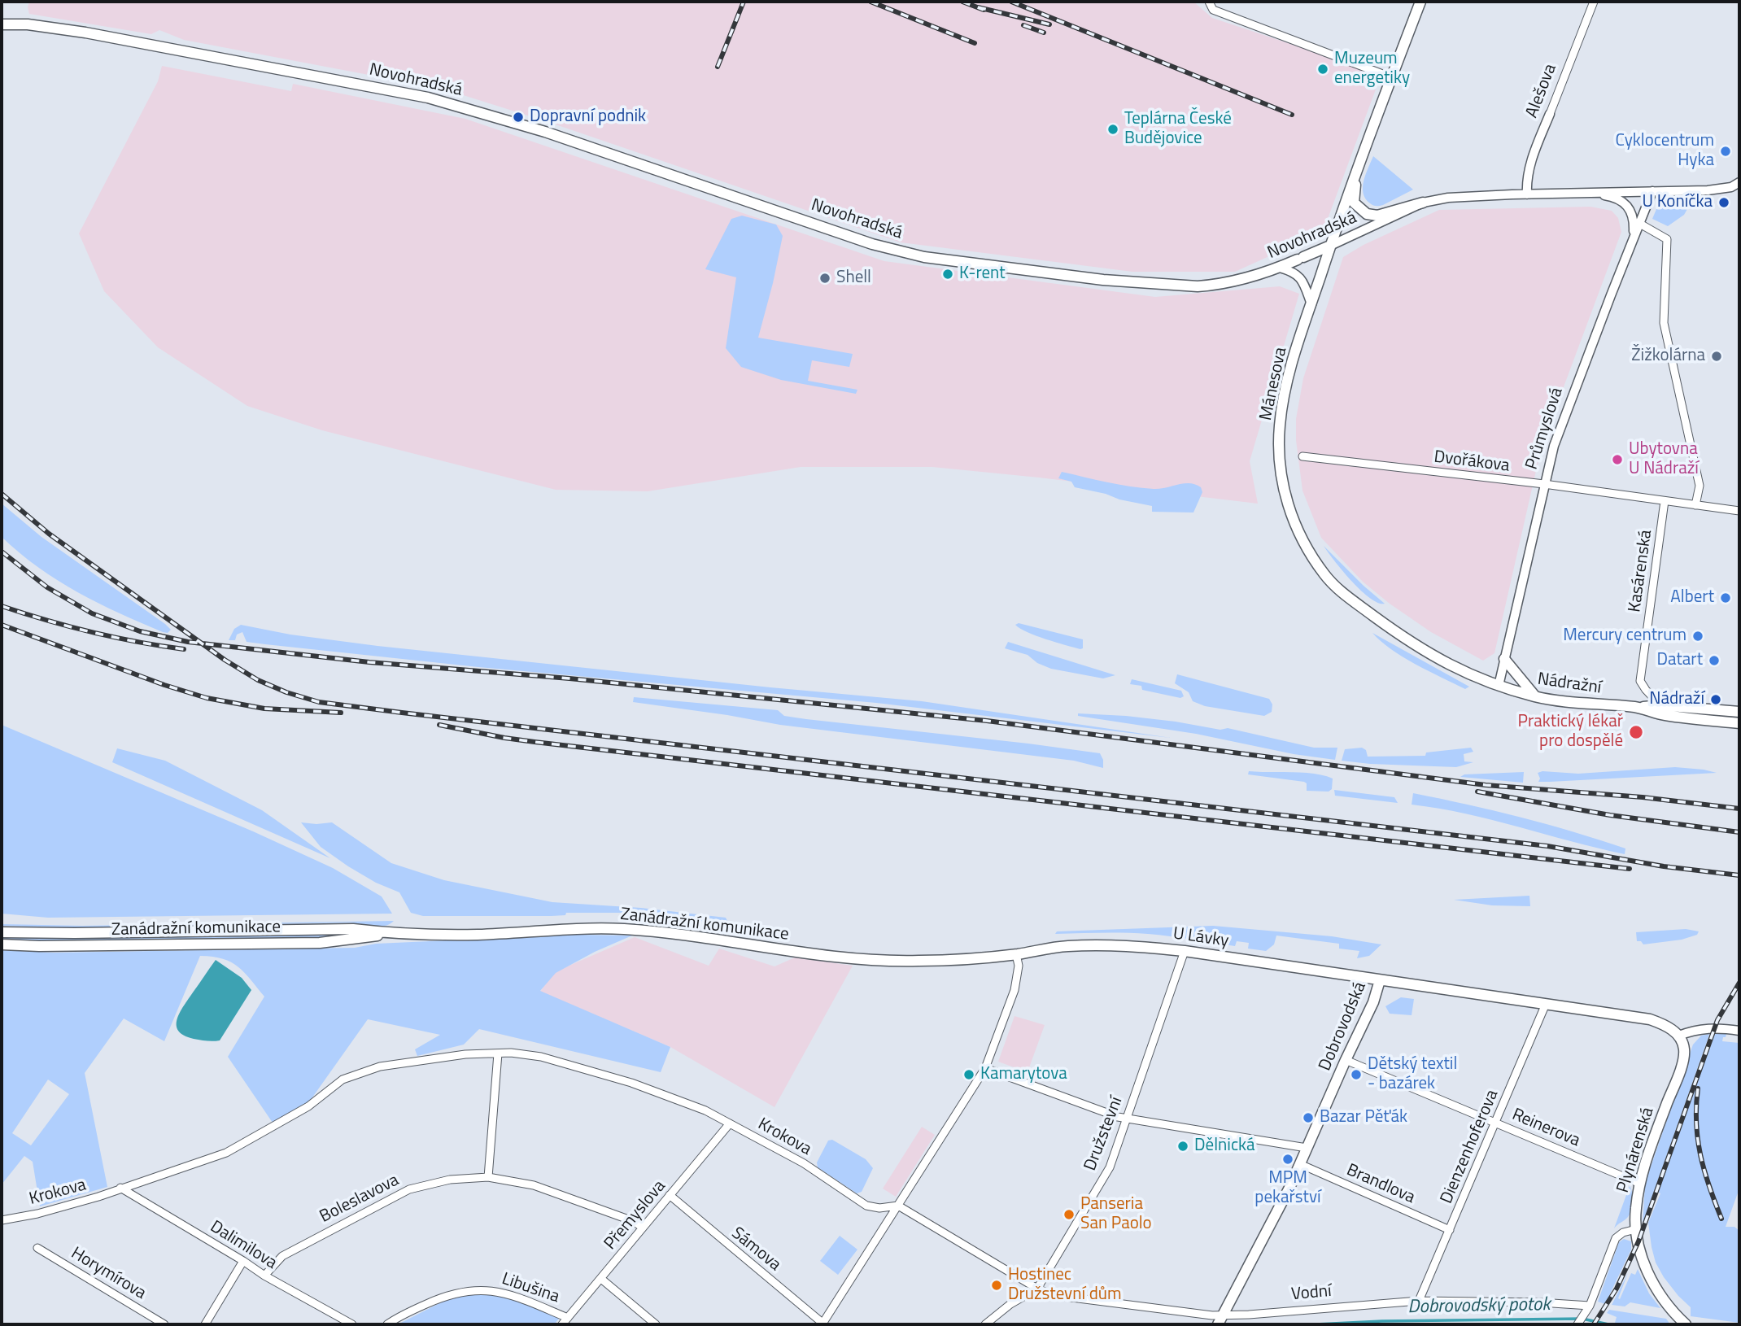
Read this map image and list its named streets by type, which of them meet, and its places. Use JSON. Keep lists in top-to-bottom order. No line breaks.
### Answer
{"streets":{"main road":["Novohradská","Mánesova","Nádražní","Zanádražní komunikace","U Lávky","Dobrovodská","Plynárenská"],"street":["Alešova","Průmyslová","Dvořákova","Kasárenská","Reinerova","Družstevní","Krokova","Dienzenhoferova","Brandlova","Boleslavova","Přemyslova","Dalimilova","Sámova","Horymírova","Libušina","Vodní"]},"crossings":[["Novohradská","Alešova"],["Novohradská","Mánesova"],["Novohradská","Průmyslová"],["Mánesova","Průmyslová"],["Mánesova","Nádražní"],["Průmyslová","Dvořákova"],["Průmyslová","Nádražní"],["Dvořákova","Kasárenská"],["Kasárenská","Nádražní"],["Zanádražní komunikace","U Lávky"],["U Lávky","Dobrovodská"],["U Lávky","Družstevní"],["Dobrovodská","Reinerova"],["Dobrovodská","Dienzenhoferova"],["Dobrovodská","Plynárenská"],["Dobrovodská","Brandlova"],["Dobrovodská","Vodní"],["Reinerova","Dienzenhoferova"],["Reinerova","Plynárenská"],["Družstevní","Vodní"],["Krokova","Přemyslova"],["Krokova","Dalimilova"],["Dienzenhoferova","Brandlova"],["Dienzenhoferova","Vodní"],["Boleslavova","Přemyslova"],["Boleslavova","Dalimilova"],["Přemyslova","Sámova"],["Přemyslova","Libušina"]],"water":["Dobrovodský potok"],"places":["Muzeum energetiky","Dopravní podnik","Teplárna České Budějovice","Cyklocentrum Hyka","U Koníčka","K-rent","Shell","Žižkolárna","Ubytovna U Nádraží","Albert","Mercury centrum","Datart","Nádraží","Praktický lékař pro dospělé","Kamarytova","Dětský textil - bazárek","Bazar Pěťák","Dělnická","MPM pekařství","Panseria San Paolo","Hostinec Družstevní dům"]}
